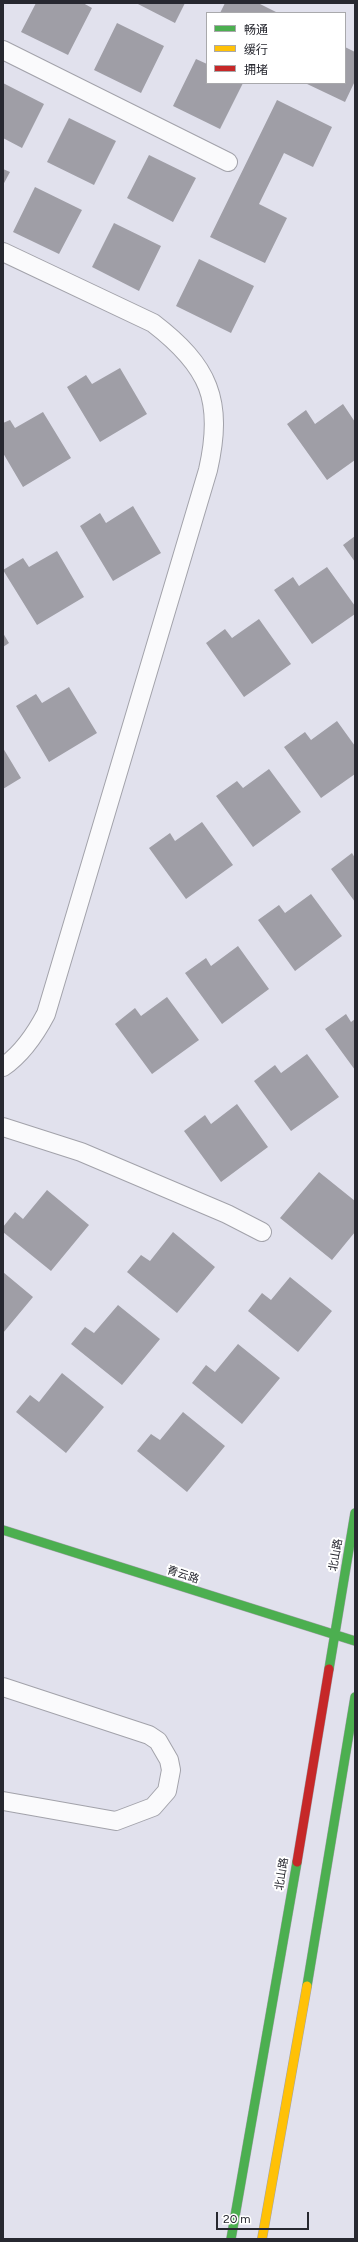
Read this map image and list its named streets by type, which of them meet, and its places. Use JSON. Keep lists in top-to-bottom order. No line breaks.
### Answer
{"streets":{"street":["北山路","青云路"]},"crossings":[["北山路","青云路"]],"legend":["畅通","缓行","拥堵"],"scale_bar":"20 m"}
